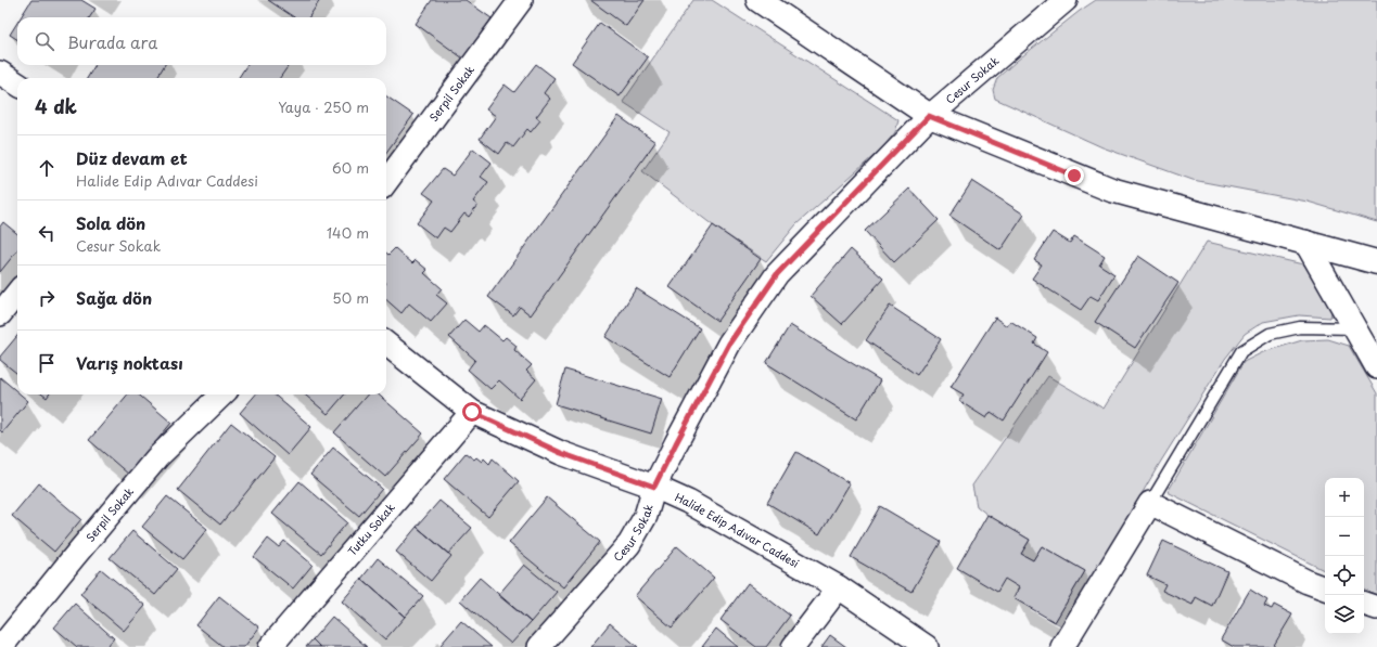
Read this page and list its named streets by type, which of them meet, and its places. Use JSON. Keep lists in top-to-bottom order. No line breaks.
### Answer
{"streets":{"street":["Cesur Sokak","Serpil Sokak","Tutku Sokak","Halide Edip Adıvar Caddesi"]},"crossings":[["Cesur Sokak","Halide Edip Adıvar Caddesi"],["Tutku Sokak","Halide Edip Adıvar Caddesi"]],"page":{"search":"Burada ara","heading":["4 dk","Yaya · 250 m"],"list":[["Düz devam et","Halide Edip Adıvar Caddesi","60 m"],["Sola dön","Cesur Sokak","140 m"],["Sağa dön","50 m"],"Varış noktası"],"map_buttons":["+","−"]}}
